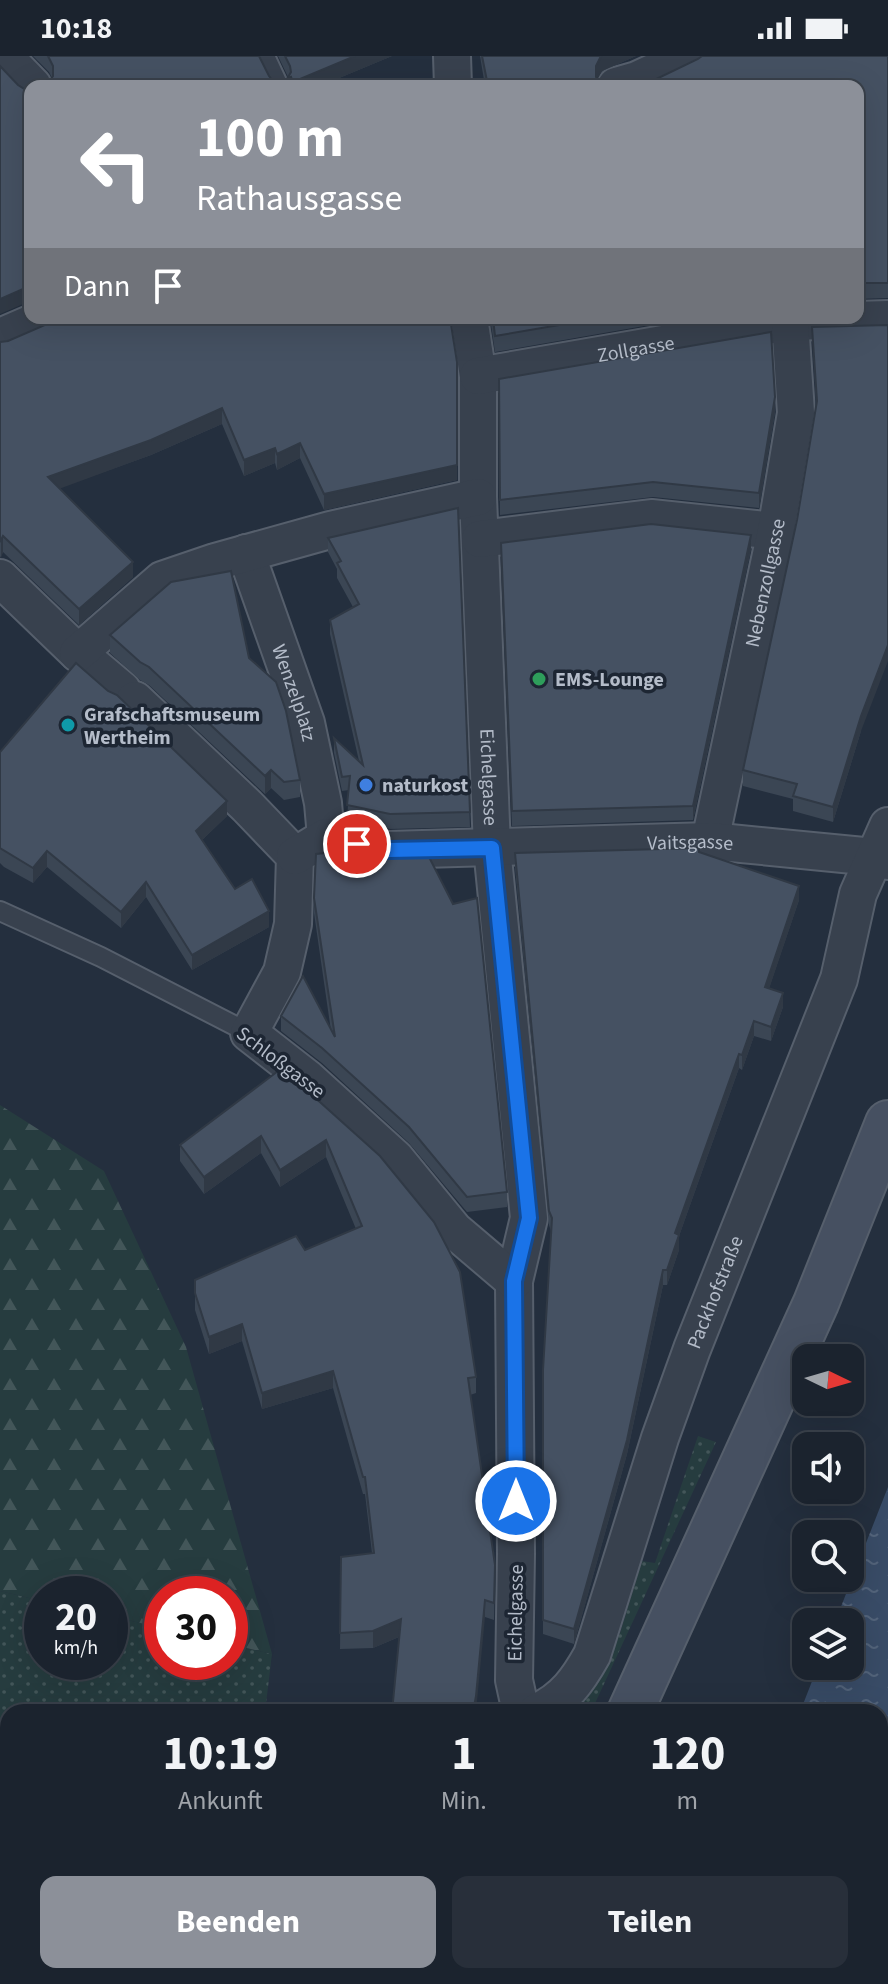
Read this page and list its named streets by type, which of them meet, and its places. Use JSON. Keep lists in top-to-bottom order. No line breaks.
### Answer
{"streets":{"street":["Zollgasse","Nebenzollgasse","Wenzelplatz","Eichelgasse","Vaitsgasse","Schloßgasse","Packhofstraße"]},"crossings":[["Zollgasse","Eichelgasse"],["Nebenzollgasse","Vaitsgasse"],["Wenzelplatz","Vaitsgasse"],["Eichelgasse","Vaitsgasse"],["Eichelgasse","Schloßgasse"],["Vaitsgasse","Packhofstraße"]],"places":["EMS-Lounge","Grafschaftsmuseum Wertheim","naturkost"],"north":"right","page":{"status":"10:18","turn":["100 m","Rathausgasse"],"then":"Dann","speed":"20 km/h","limit":"30","eta":["10:19","Ankunft","1","Min.","120","m"],"buttons":["Beenden","Teilen"]}}
